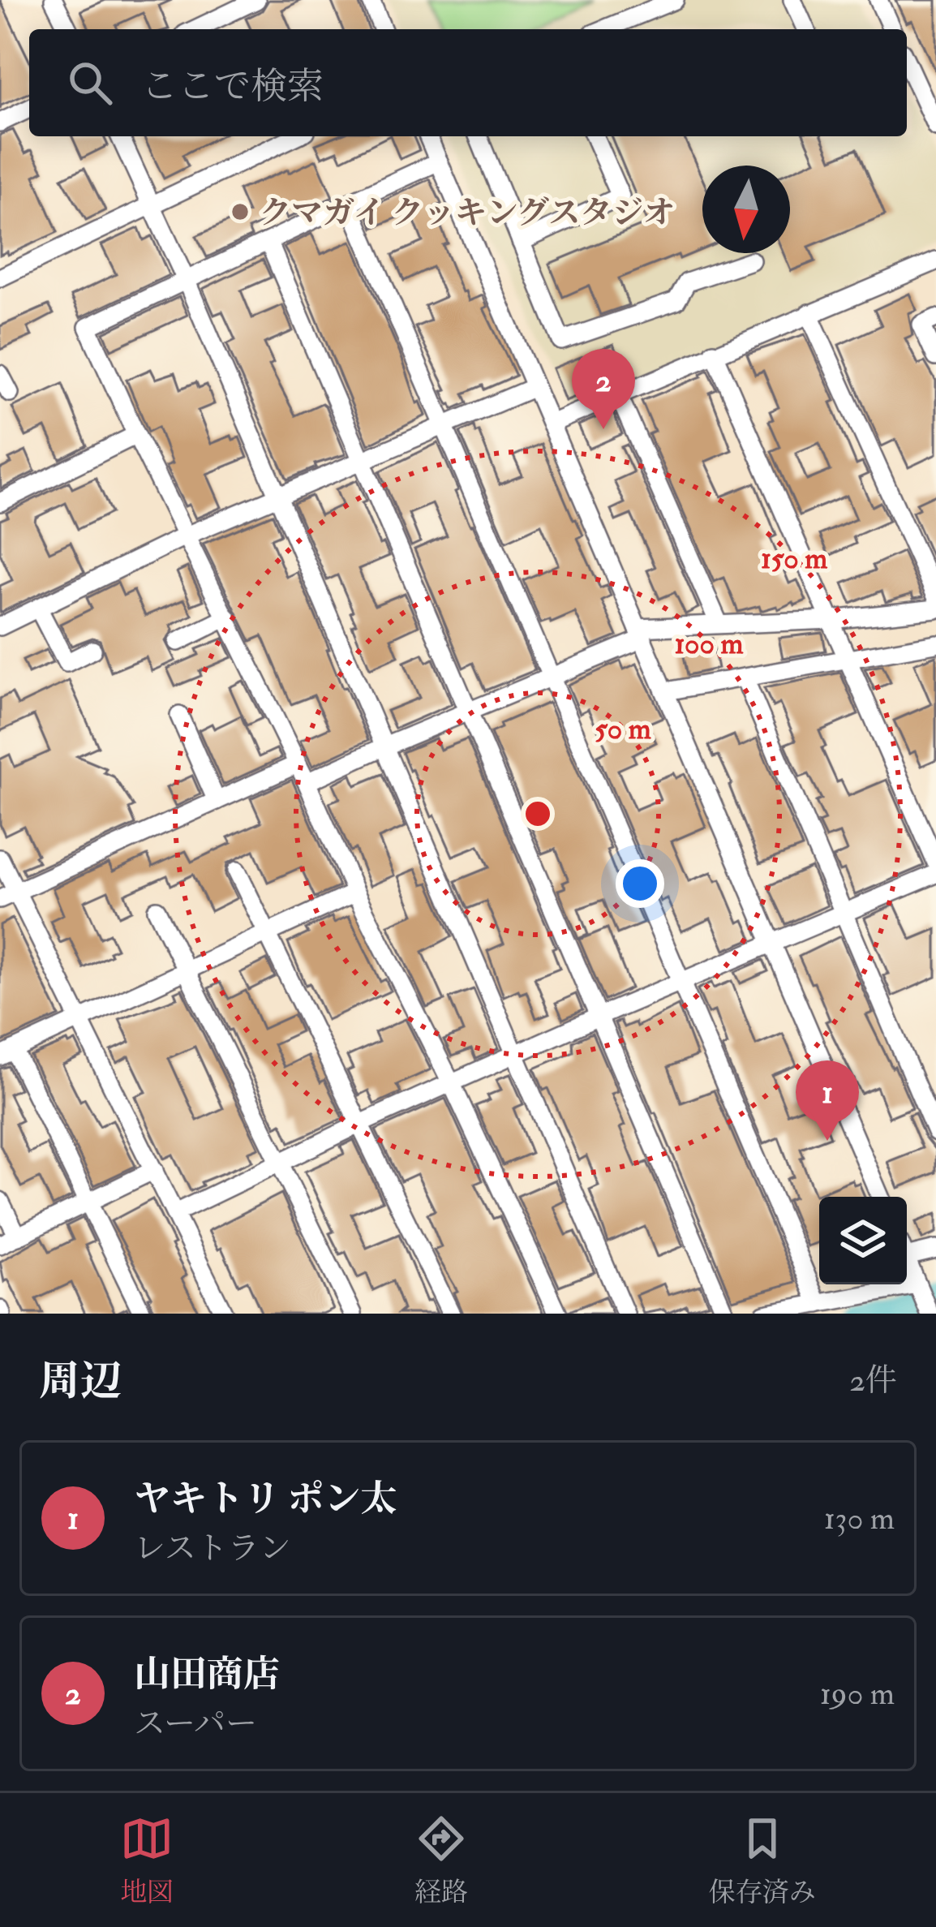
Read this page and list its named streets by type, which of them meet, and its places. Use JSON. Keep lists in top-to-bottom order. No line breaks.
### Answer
{"places":["クマガイ クッキングスタジオ"],"north":"bottom","page":{"search":"ここで検索","pins":["2","1"],"heading":["周辺","2件"],"list":[{"mark":"1","name":"ヤキトリ ポン太","note":"レストラン","value":"130 m"},{"mark":"2","name":"山田商店","note":"スーパー","value":"190 m"}],"nav":["地図","経路","保存済み"]},"rings":["150 m","100 m","50 m"]}
